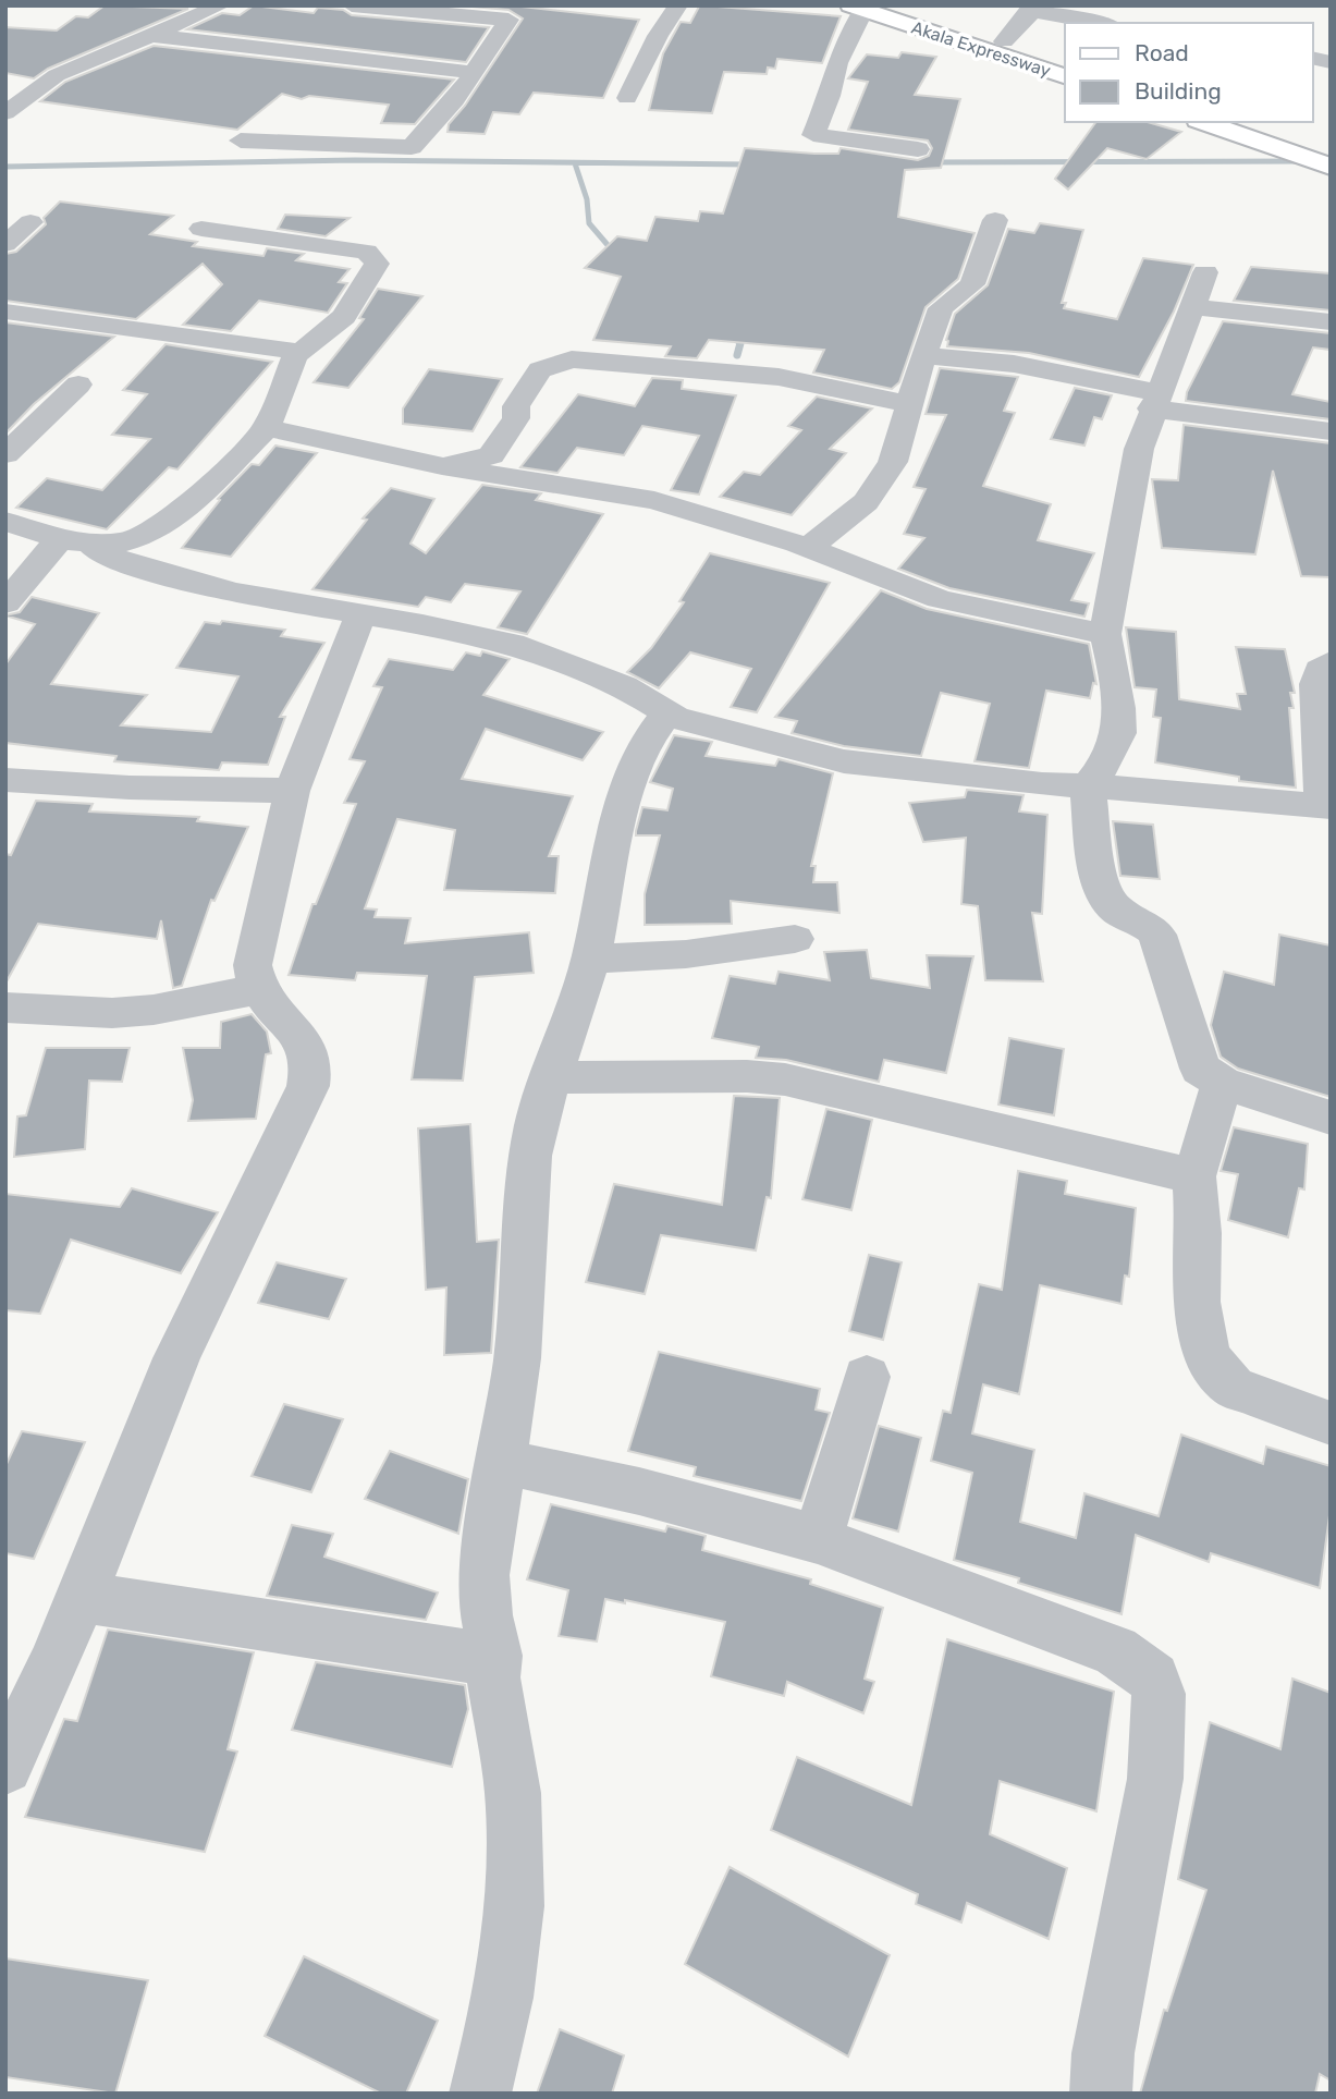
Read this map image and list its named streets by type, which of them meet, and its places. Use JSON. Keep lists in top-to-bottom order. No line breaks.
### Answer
{"streets":{"main road":["Akala Expressway"]},"legend":["Road","Building"]}
